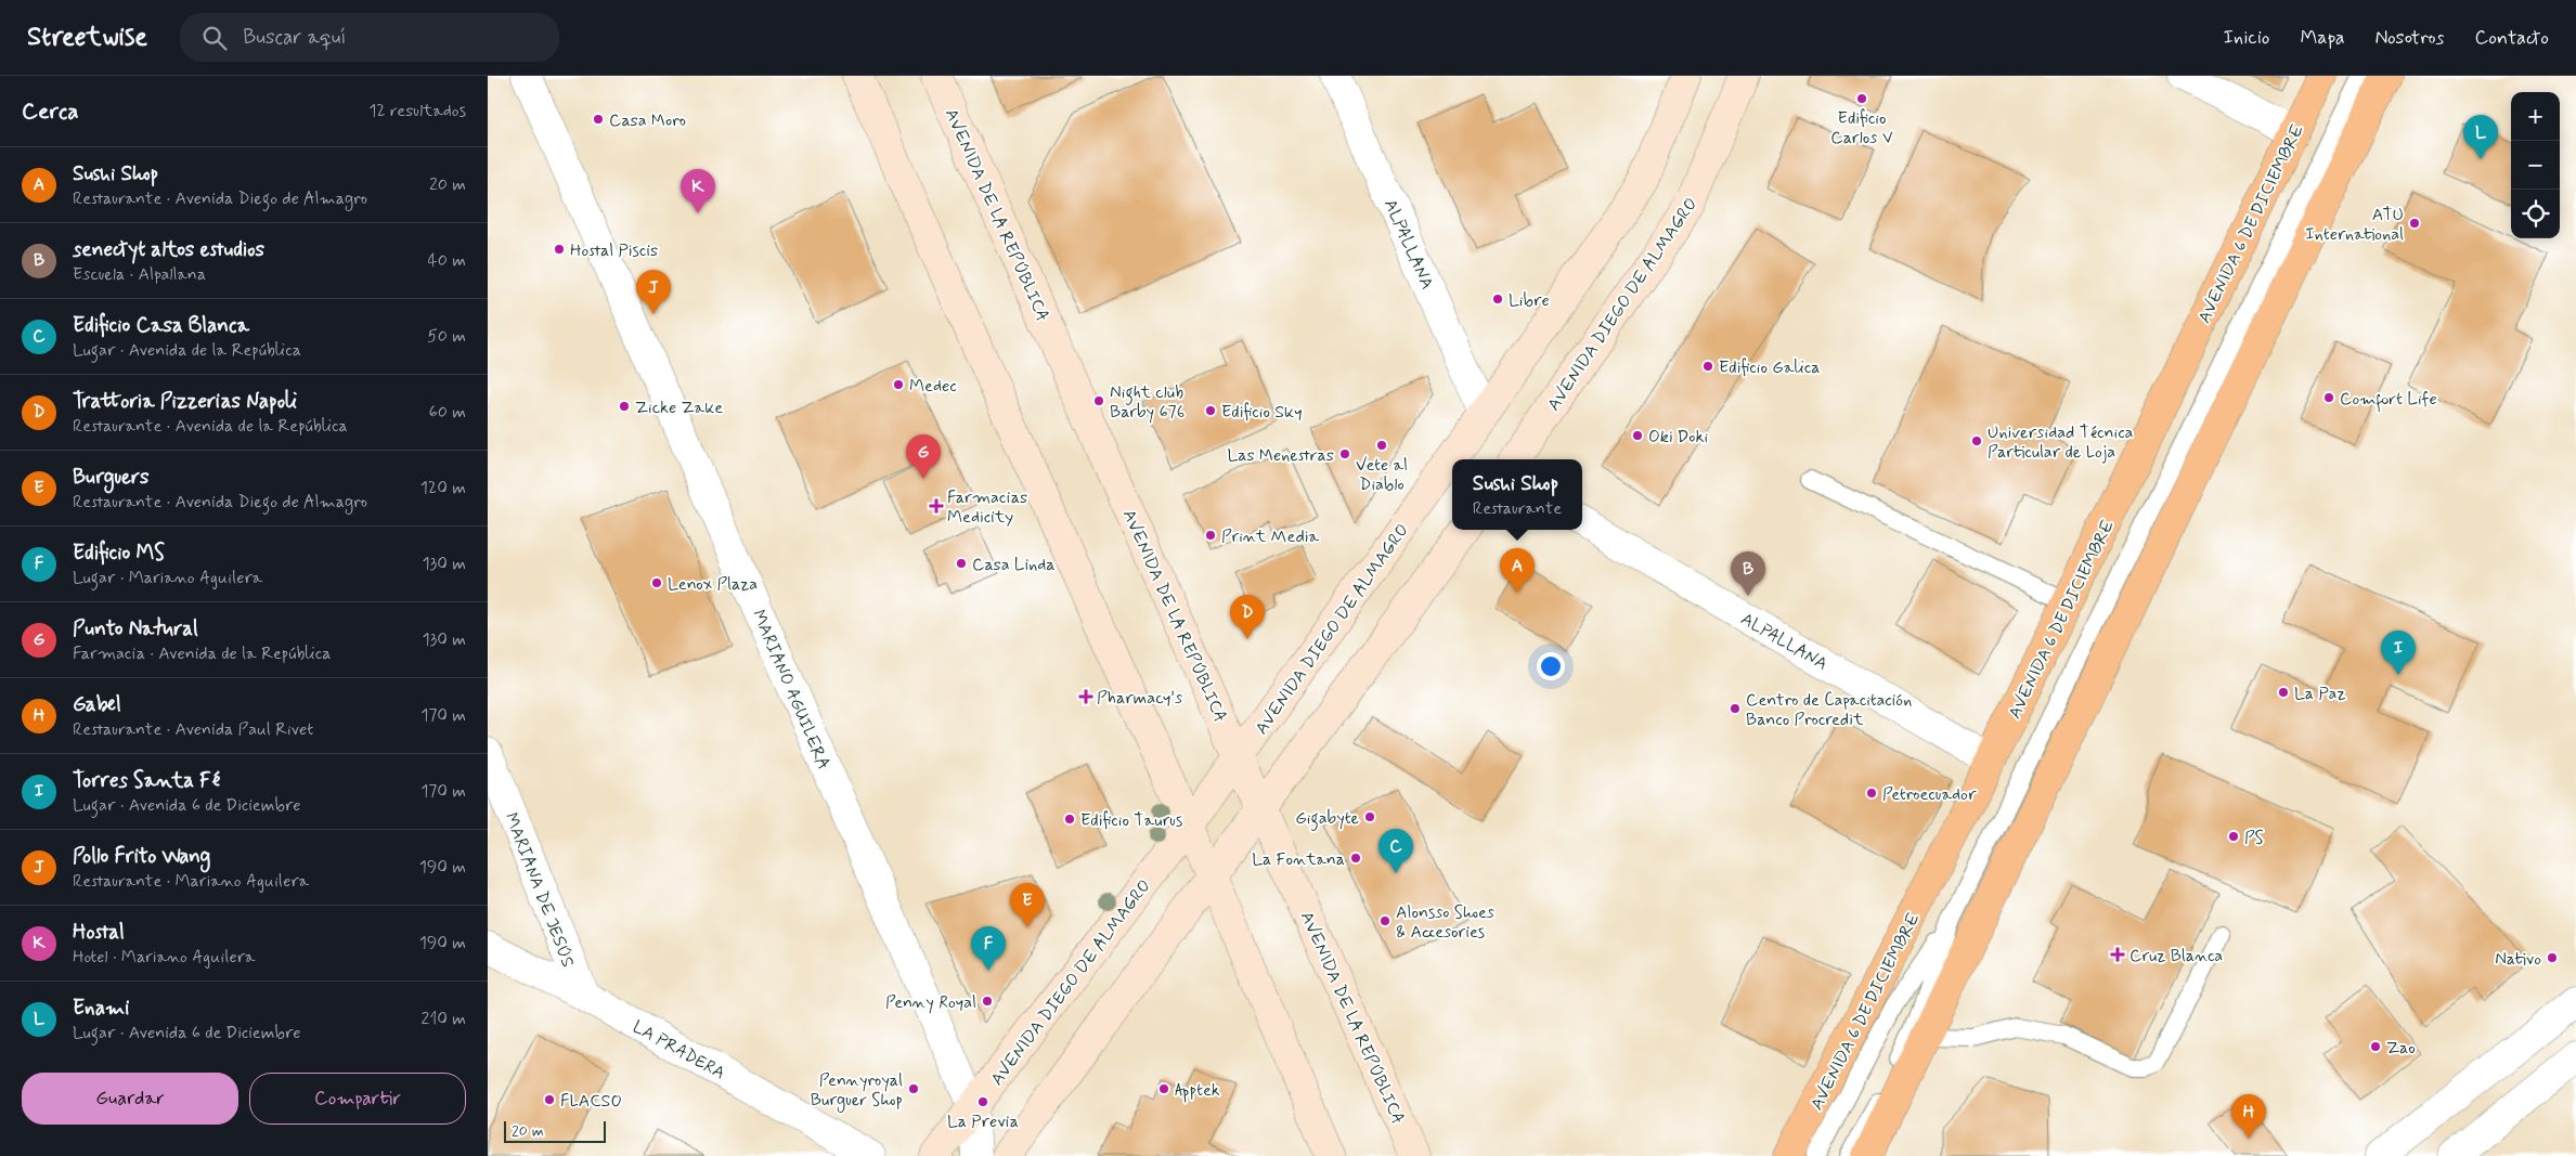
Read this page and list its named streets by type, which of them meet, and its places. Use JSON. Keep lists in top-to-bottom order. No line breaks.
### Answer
{"streets":{"main road":["AVENIDA DE LA REPÚBLICA","AVENIDA 6 DE DICIEMBRE","AVENIDA DIEGO DE ALMAGRO"],"street":["ALPALLANA","MARIANO AGUILERA","MARIANA DE JESÚS","LA PRADERA"]},"crossings":[["AVENIDA DE LA REPÚBLICA","AVENIDA DIEGO DE ALMAGRO"],["AVENIDA 6 DE DICIEMBRE","ALPALLANA"],["ALPALLANA","AVENIDA DIEGO DE ALMAGRO"],["AVENIDA DIEGO DE ALMAGRO","MARIANO AGUILERA"],["MARIANA DE JESÚS","LA PRADERA"]],"places":{"other":["Edificio Carlos V","Casa Moro","ATU International","Hostal Piscis","Libre","Edificio Galica","Medec","Comfort Life","Night club Barby 676","Zicke Zake","Edificio Sky","Oki Doki","Universidad Técnica Particular de Loja","Vete al Diablo","Las Menestras","Print Media","Casa Linda","Lenox Plaza","La Paz","Centro de Capacitación Banco Procredit","Petroecuador","Gigabyte","Edificio Taurus","PS","La Fontana","Alonsso Shoes & Accesories","Nativo","Penny Royal","Zao","Pennyroyal Burguer Shop","Apptek","FLACSO","La Previa"],"health":["Farmacias Medicity","Pharmacy's","Cruz Blanca"]},"scale_bar":"20 m","page":{"header":"Streetwise","search":"Buscar aquí","nav":["Inicio","Mapa","Nosotros","Contacto"],"heading":["Cerca","12 resultados"],"map_buttons":["+","−"],"pins":["L","K","J","G","A","B","D","I","C","E","F","H"],"list":[{"mark":"A","name":"Sushi Shop","note":"Restaurante · Avenida Diego de Almagro","value":"20 m"},{"mark":"B","name":"senectyt altos estudios","note":"Escuela · Alpallana","value":"40 m"},{"mark":"C","name":"Edificio Casa Blanca","note":"Lugar · Avenida de la República","value":"50 m"},{"mark":"D","name":"Trattoria Pizzerias Napoli","note":"Restaurante · Avenida de la República","value":"60 m"},{"mark":"E","name":"Burguers","note":"Restaurante · Avenida Diego de Almagro","value":"120 m"},{"mark":"F","name":"Edificio MS","note":"Lugar · Mariano Aguilera","value":"130 m"},{"mark":"G","name":"Punto Natural","note":"Farmacia · Avenida de la República","value":"130 m"},{"mark":"H","name":"Gabel","note":"Restaurante · Avenida Paul Rivet","value":"170 m"},{"mark":"I","name":"Torres Santa Fé","note":"Lugar · Avenida 6 de Diciembre","value":"170 m"},{"mark":"J","name":"Pollo Frito Wang","note":"Restaurante · Mariano Aguilera","value":"190 m"},{"mark":"K","name":"Hostal","note":"Hotel · Mariano Aguilera","value":"190 m"},{"mark":"L","name":"Enami","note":"Lugar · Avenida 6 de Diciembre","value":"210 m"}],"popup":["Sushi Shop","Restaurante"],"buttons":["Guardar","Compartir"],"scale":"20 m"}}
